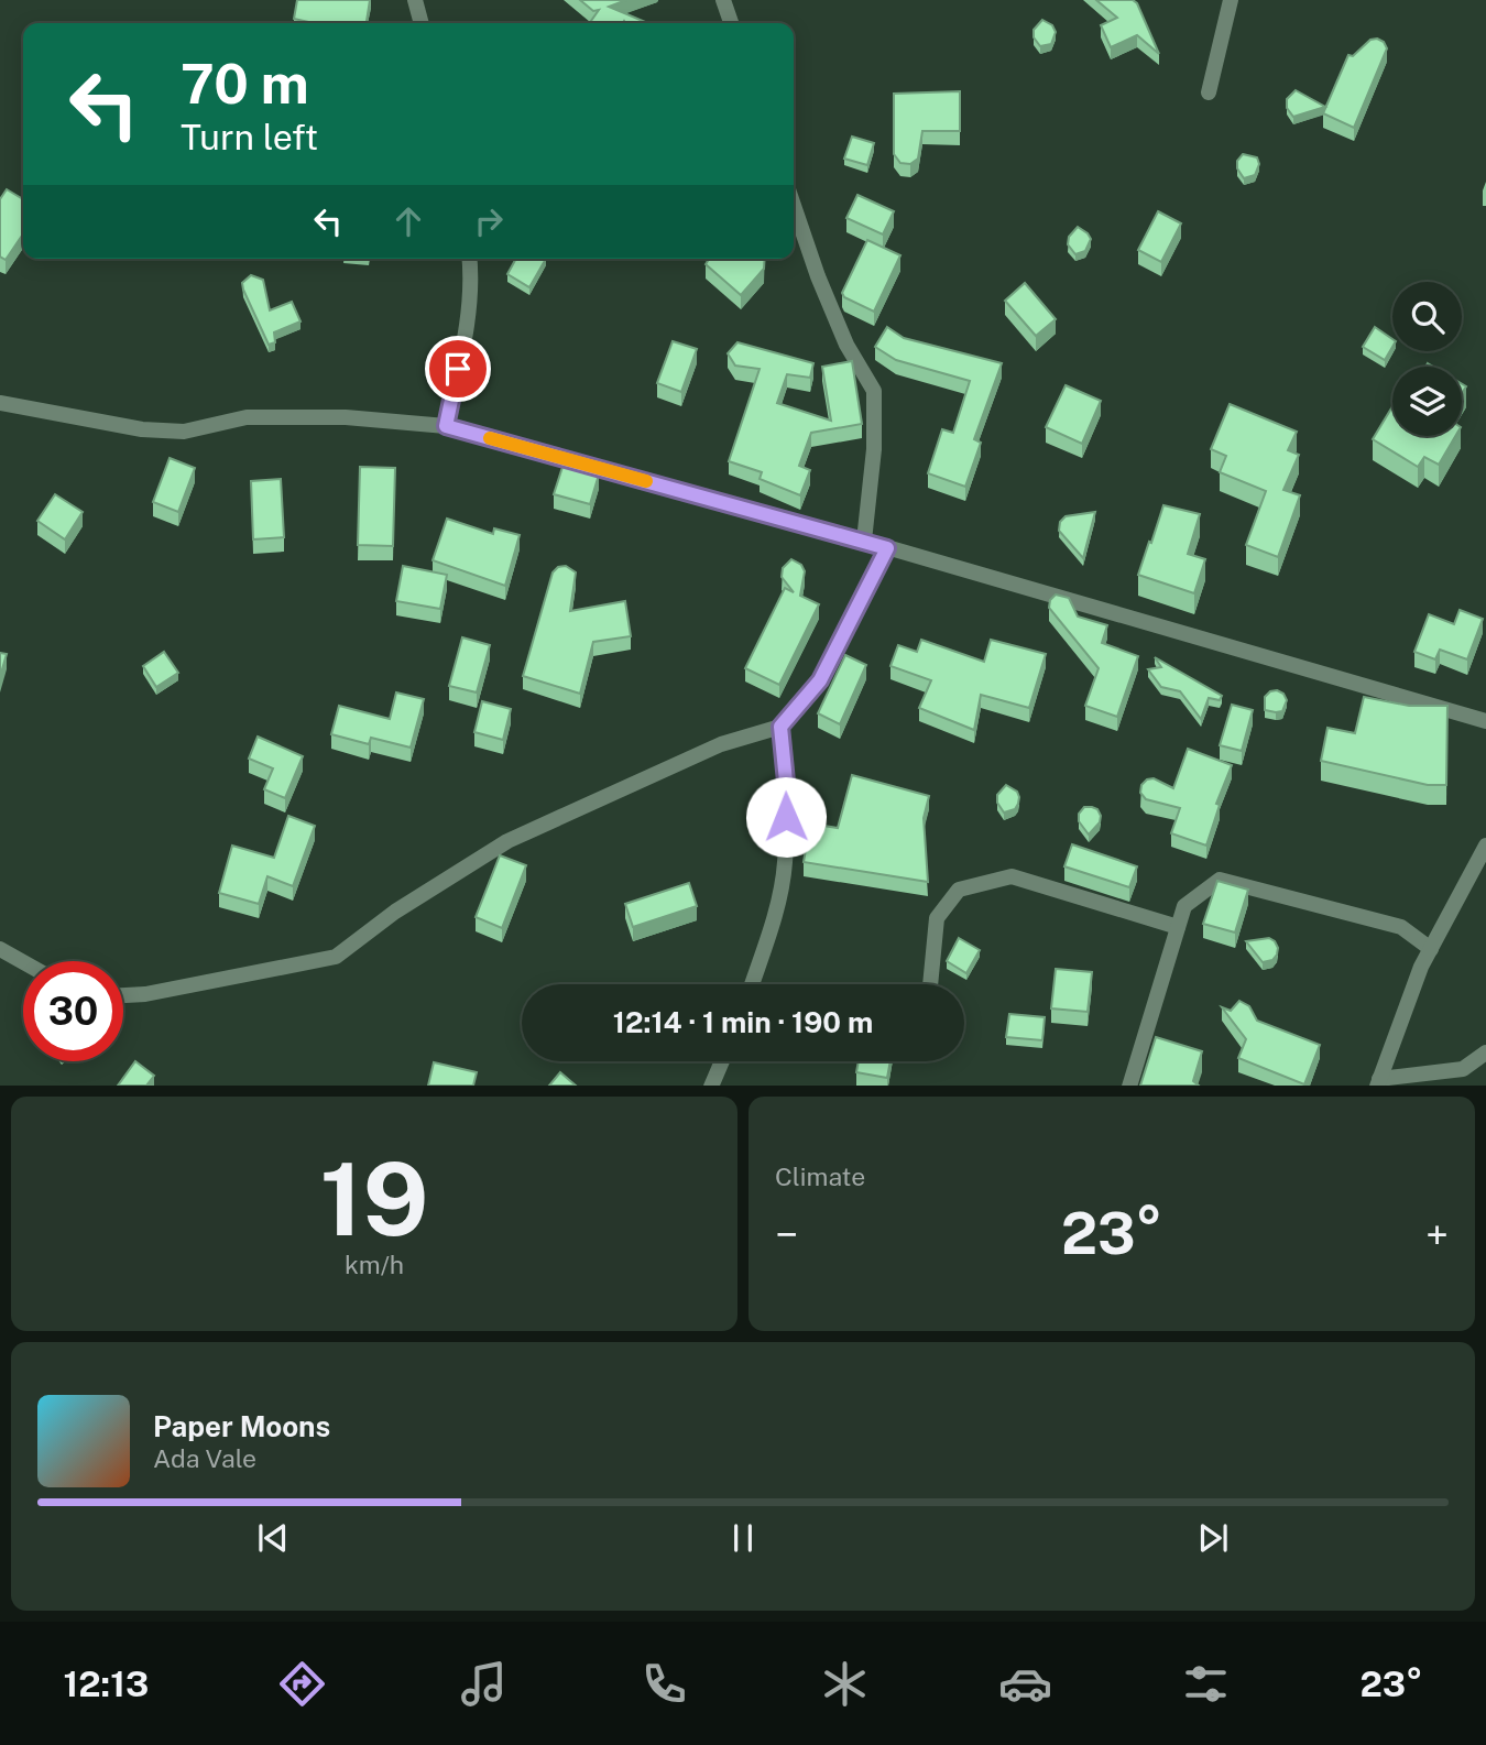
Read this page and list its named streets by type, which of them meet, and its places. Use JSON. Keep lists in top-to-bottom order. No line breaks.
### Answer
{"page":{"turn":["70 m","Turn left"],"limit":"30","trip":"12:14 · 1 min · 190 m","tile":[["19","km/h"],"Climate"],"heat":["−","23°","+"],"song":["Paper Moons","Ada Vale"],"tabs":["12:13","23°"]}}
